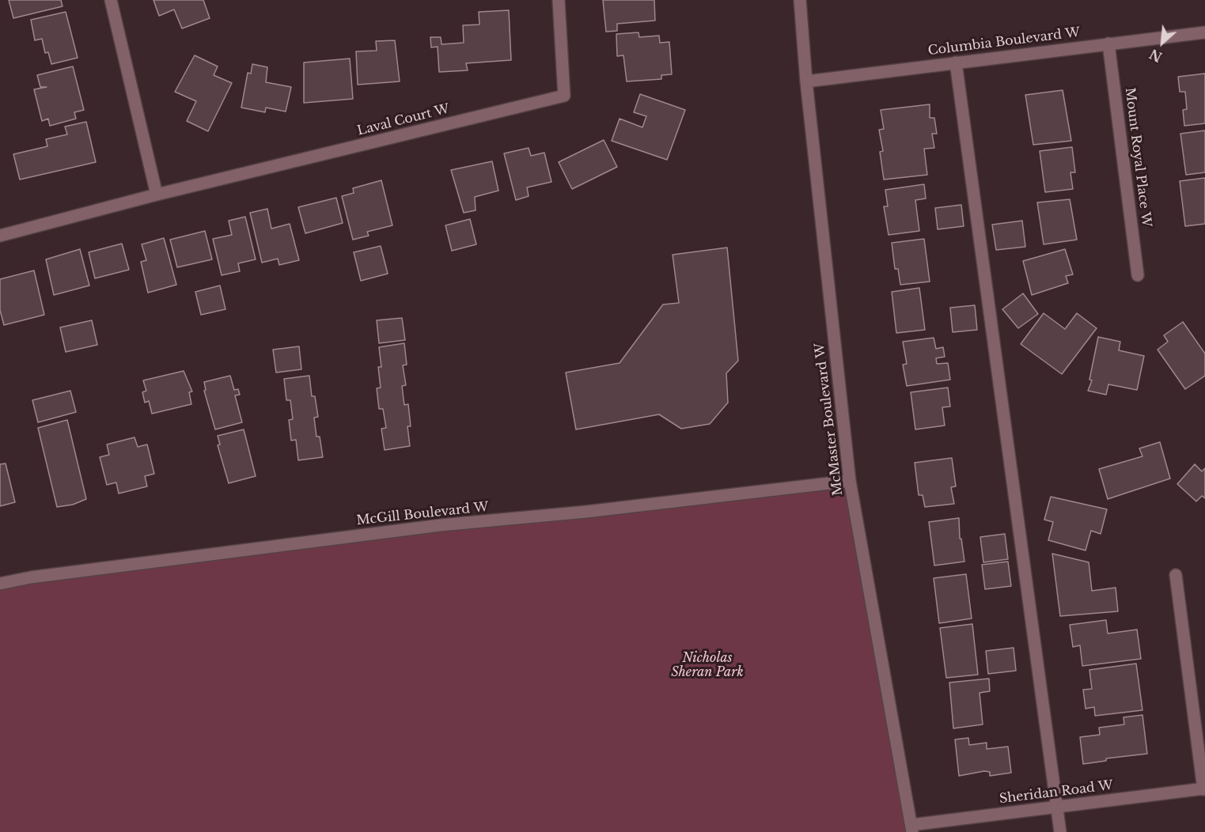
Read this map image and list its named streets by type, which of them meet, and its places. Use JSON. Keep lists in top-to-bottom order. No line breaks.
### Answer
{"streets":{"street":["Columbia Boulevard W","Laval Court W","Mount Royal Place W","McMaster Boulevard W","McGill Boulevard W","Sheridan Road W"]},"crossings":[["Columbia Boulevard W","Mount Royal Place W"],["Columbia Boulevard W","McMaster Boulevard W"],["McMaster Boulevard W","McGill Boulevard W"],["McMaster Boulevard W","Sheridan Road W"]],"parks":["Nicholas Sheran Park"],"north":"bottom left"}
